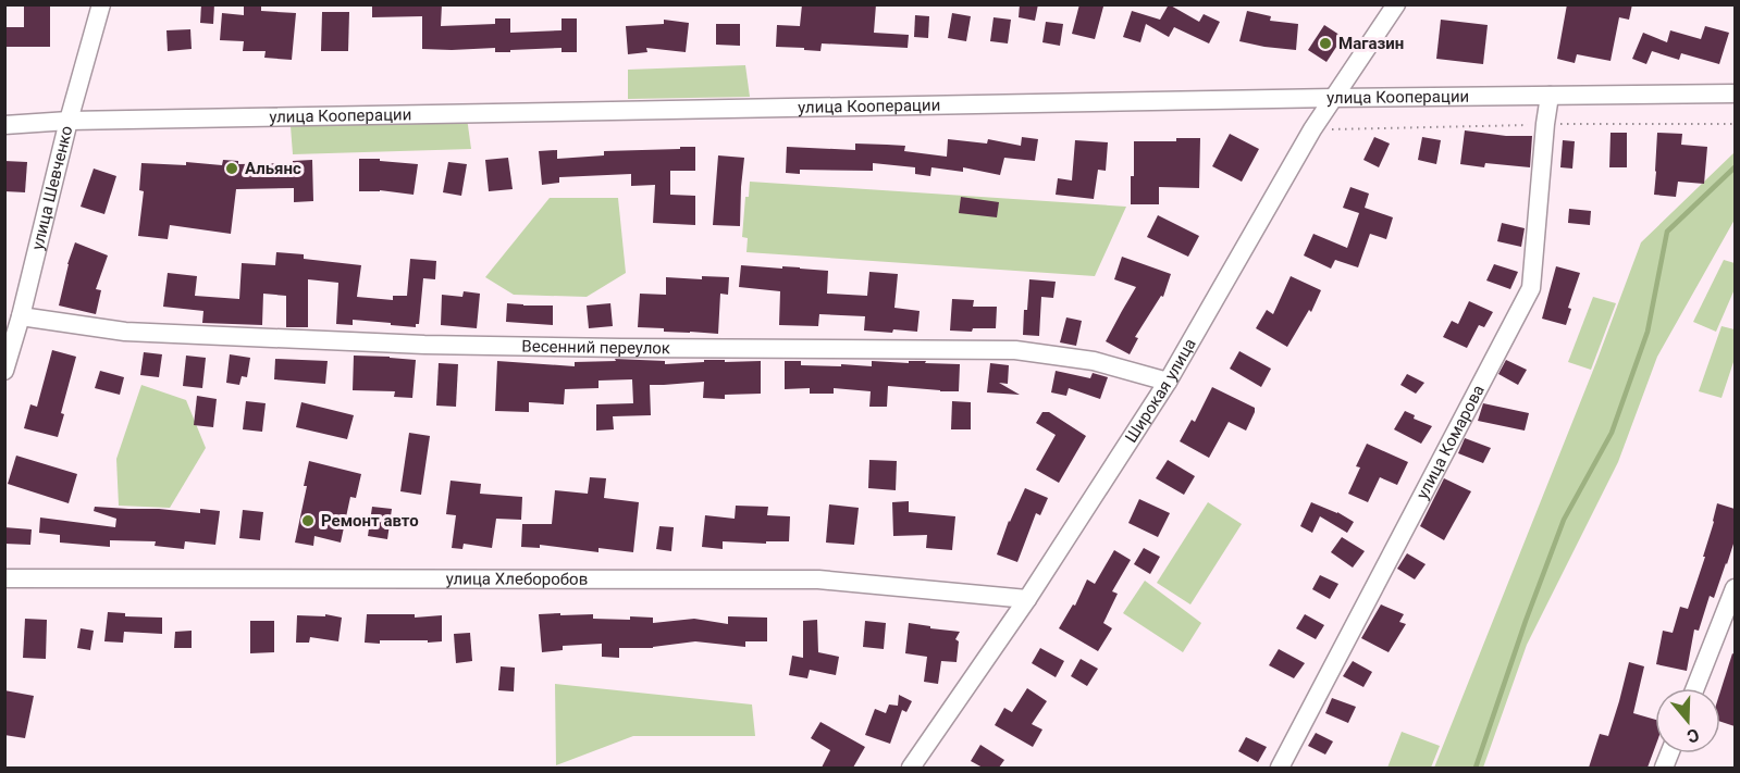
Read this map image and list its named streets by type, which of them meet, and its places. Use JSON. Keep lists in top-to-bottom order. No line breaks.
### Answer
{"streets":{"street":["улица Кооперации","улица Шевченко","Весенний переулок","Широкая улица","улица Комарова","улица Хлеборобов"]},"crossings":[["улица Кооперации","улица Шевченко"],["улица Кооперации","Широкая улица"],["улица Кооперации","улица Комарова"],["улица Шевченко","Весенний переулок"],["Весенний переулок","Широкая улица"],["Широкая улица","улица Хлеборобов"]],"places":["Магазин","Альянс","Ремонт авто"],"north":"bottom"}
